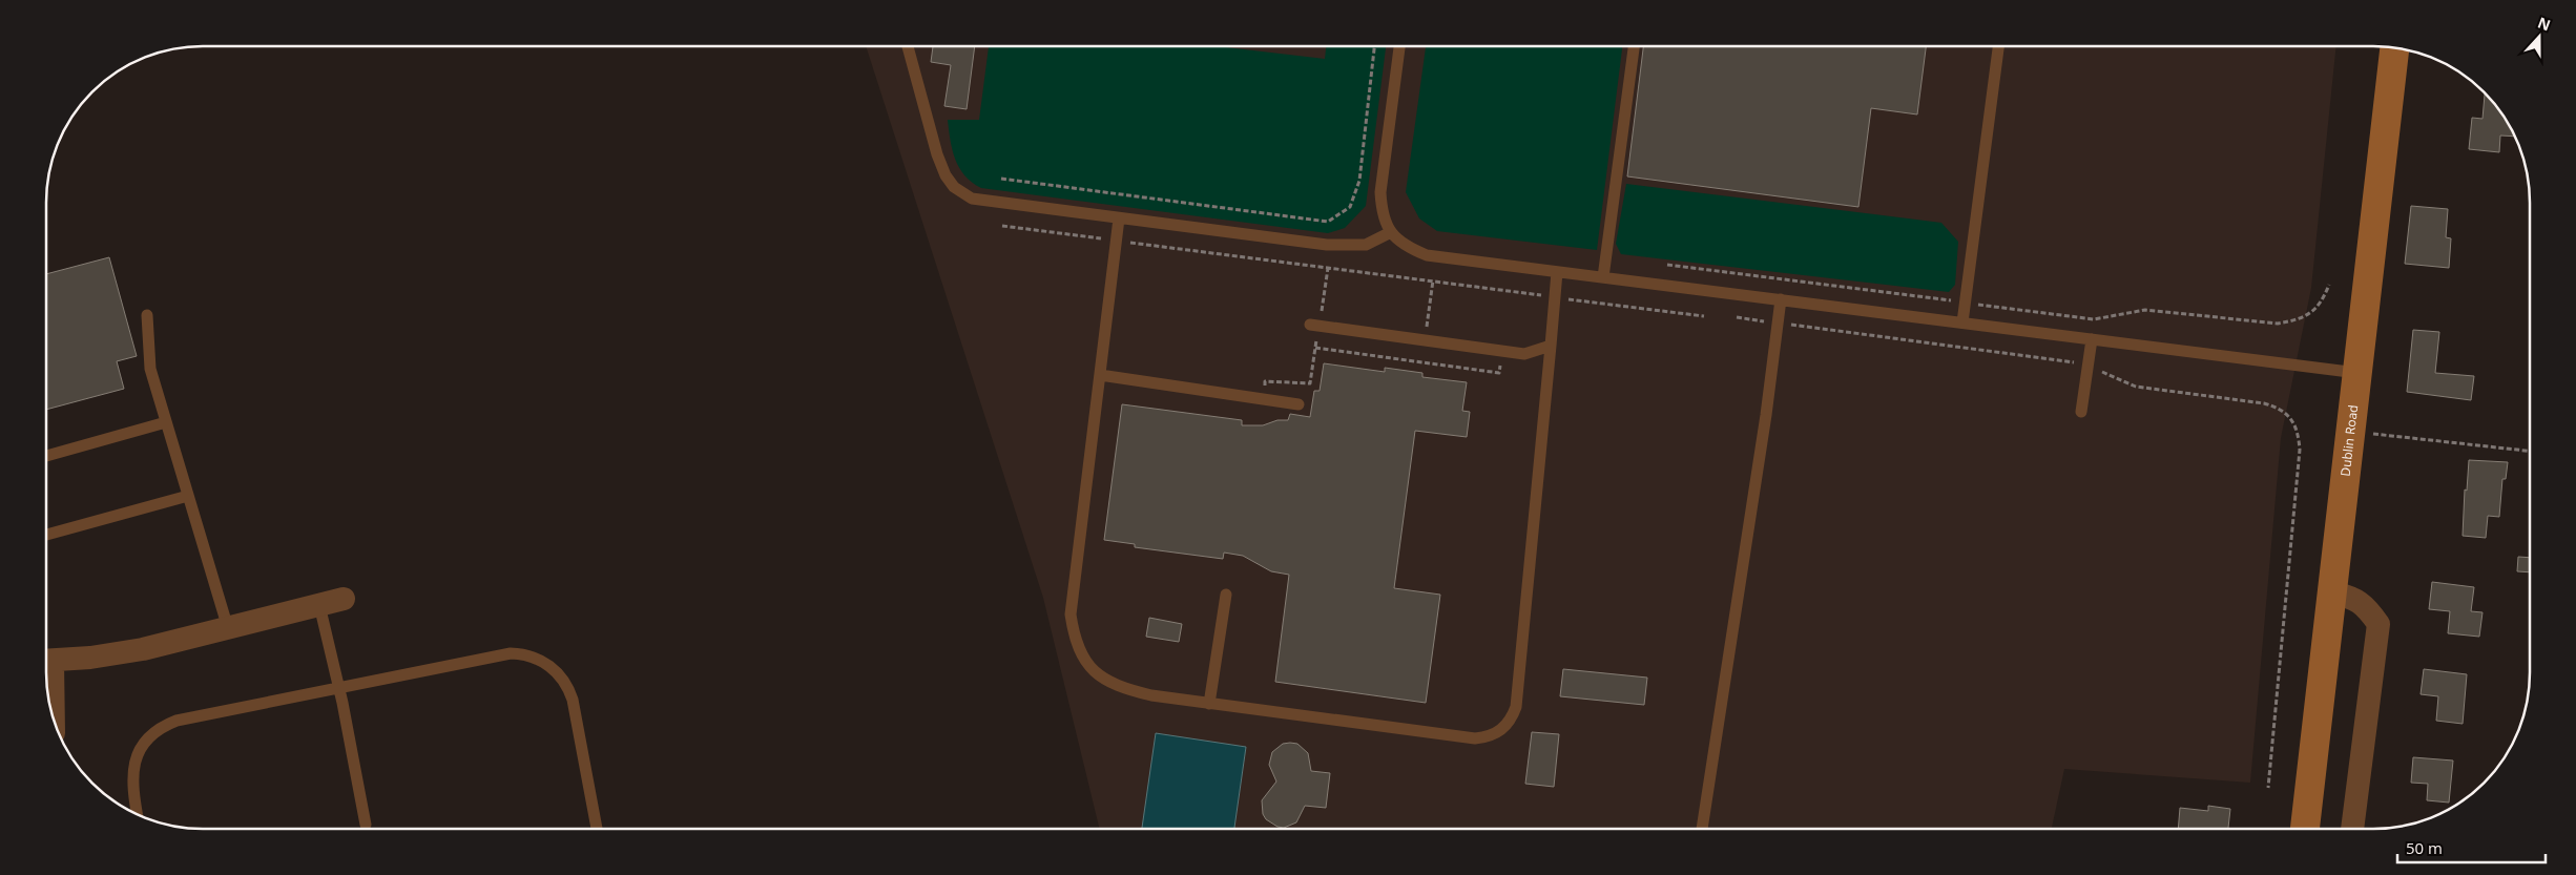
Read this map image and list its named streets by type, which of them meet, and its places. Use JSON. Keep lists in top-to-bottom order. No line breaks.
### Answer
{"streets":{"main road":["Dublin Road"]},"scale_bar":"50 m","north":"top"}
